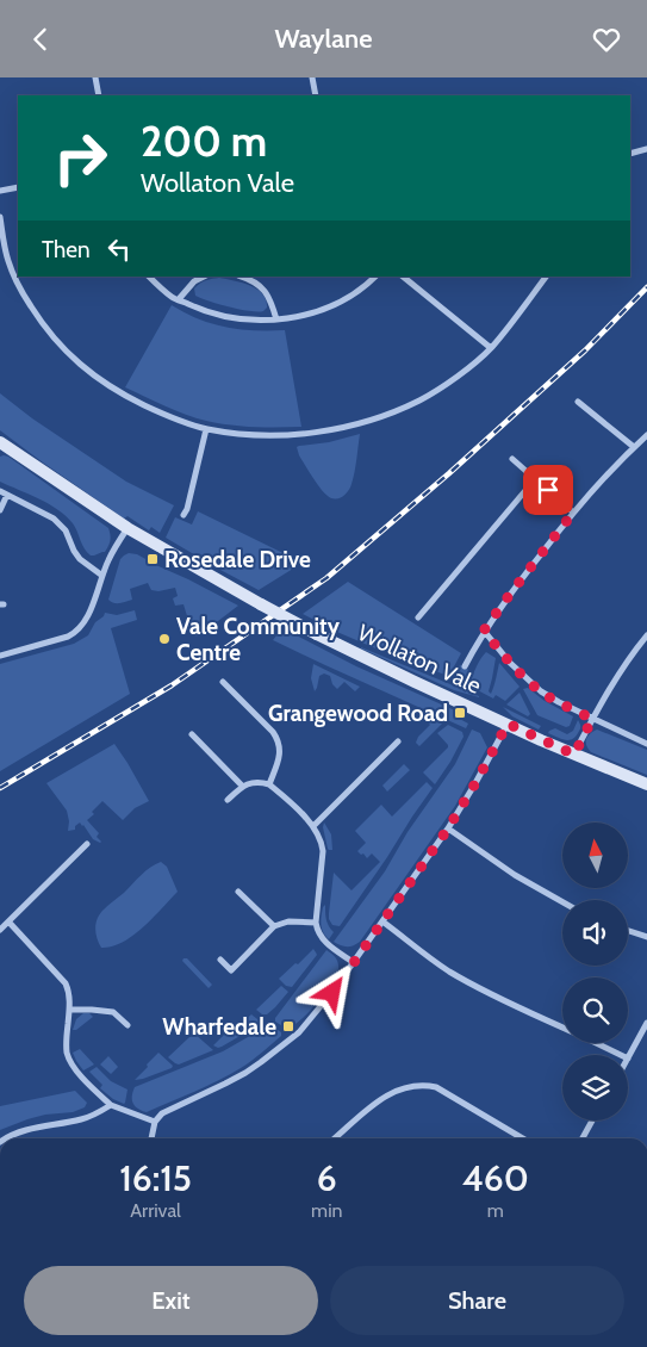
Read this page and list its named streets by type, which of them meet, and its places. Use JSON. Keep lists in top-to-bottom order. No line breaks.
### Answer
{"streets":{"street":["Wollaton Vale"]},"places":{"transit":["Rosedale Drive","Grangewood Road","Wharfedale"],"other":["Vale Community Centre"]},"north":"top","page":{"header":"Waylane","turn":["200 m","Wollaton Vale"],"then":"Then","eta":["16:15","Arrival","6","min","460","m"],"buttons":["Exit","Share"]}}
